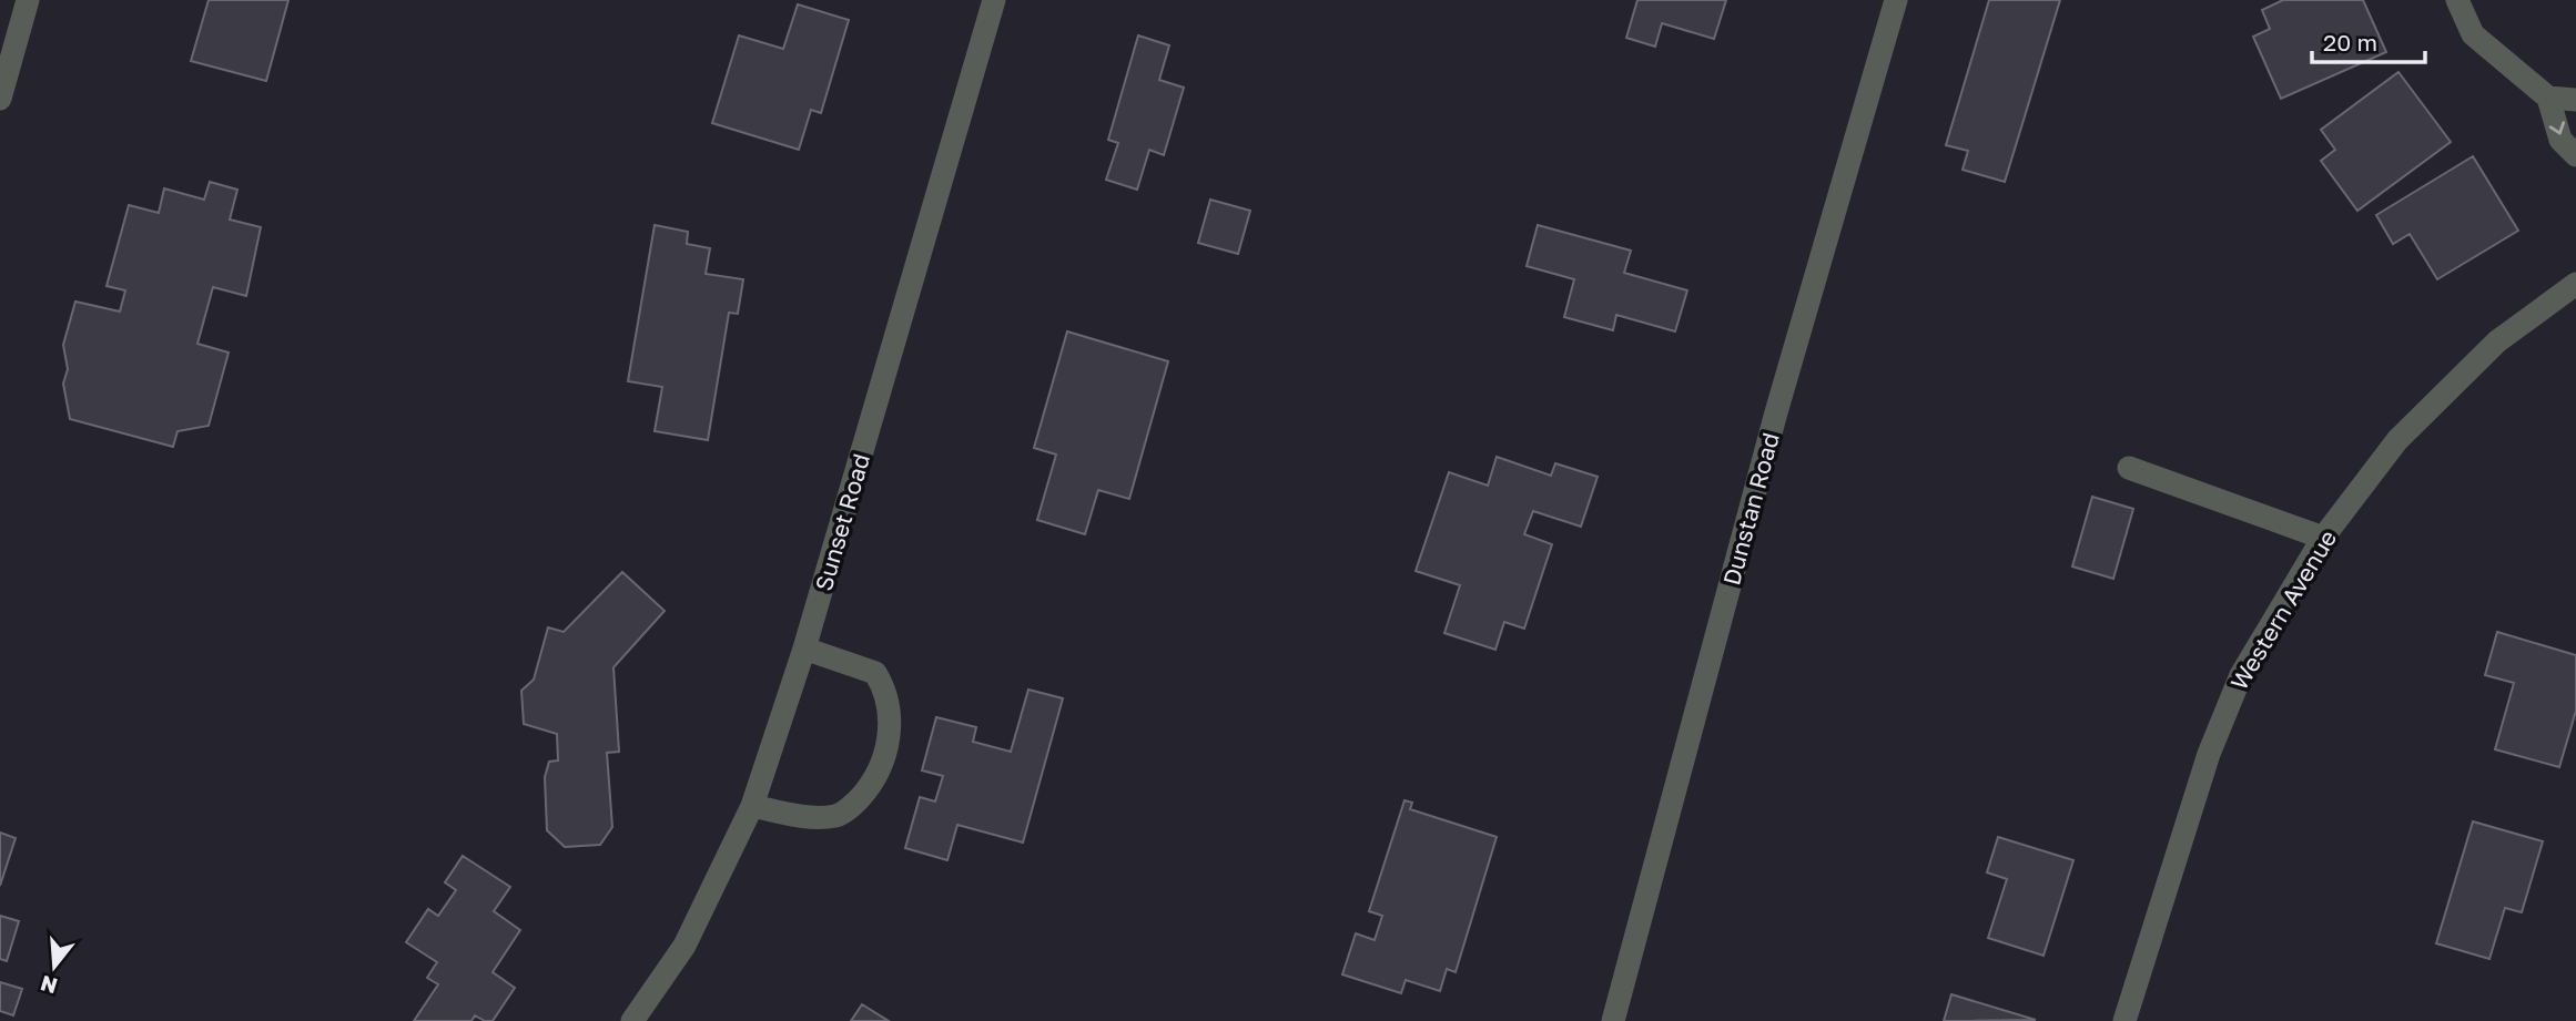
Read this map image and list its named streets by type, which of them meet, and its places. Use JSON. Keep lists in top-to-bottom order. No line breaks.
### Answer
{"streets":{"street":["Dunstan Road","Sunset Road","Western Avenue"]},"scale_bar":"20 m","north":"bottom"}
